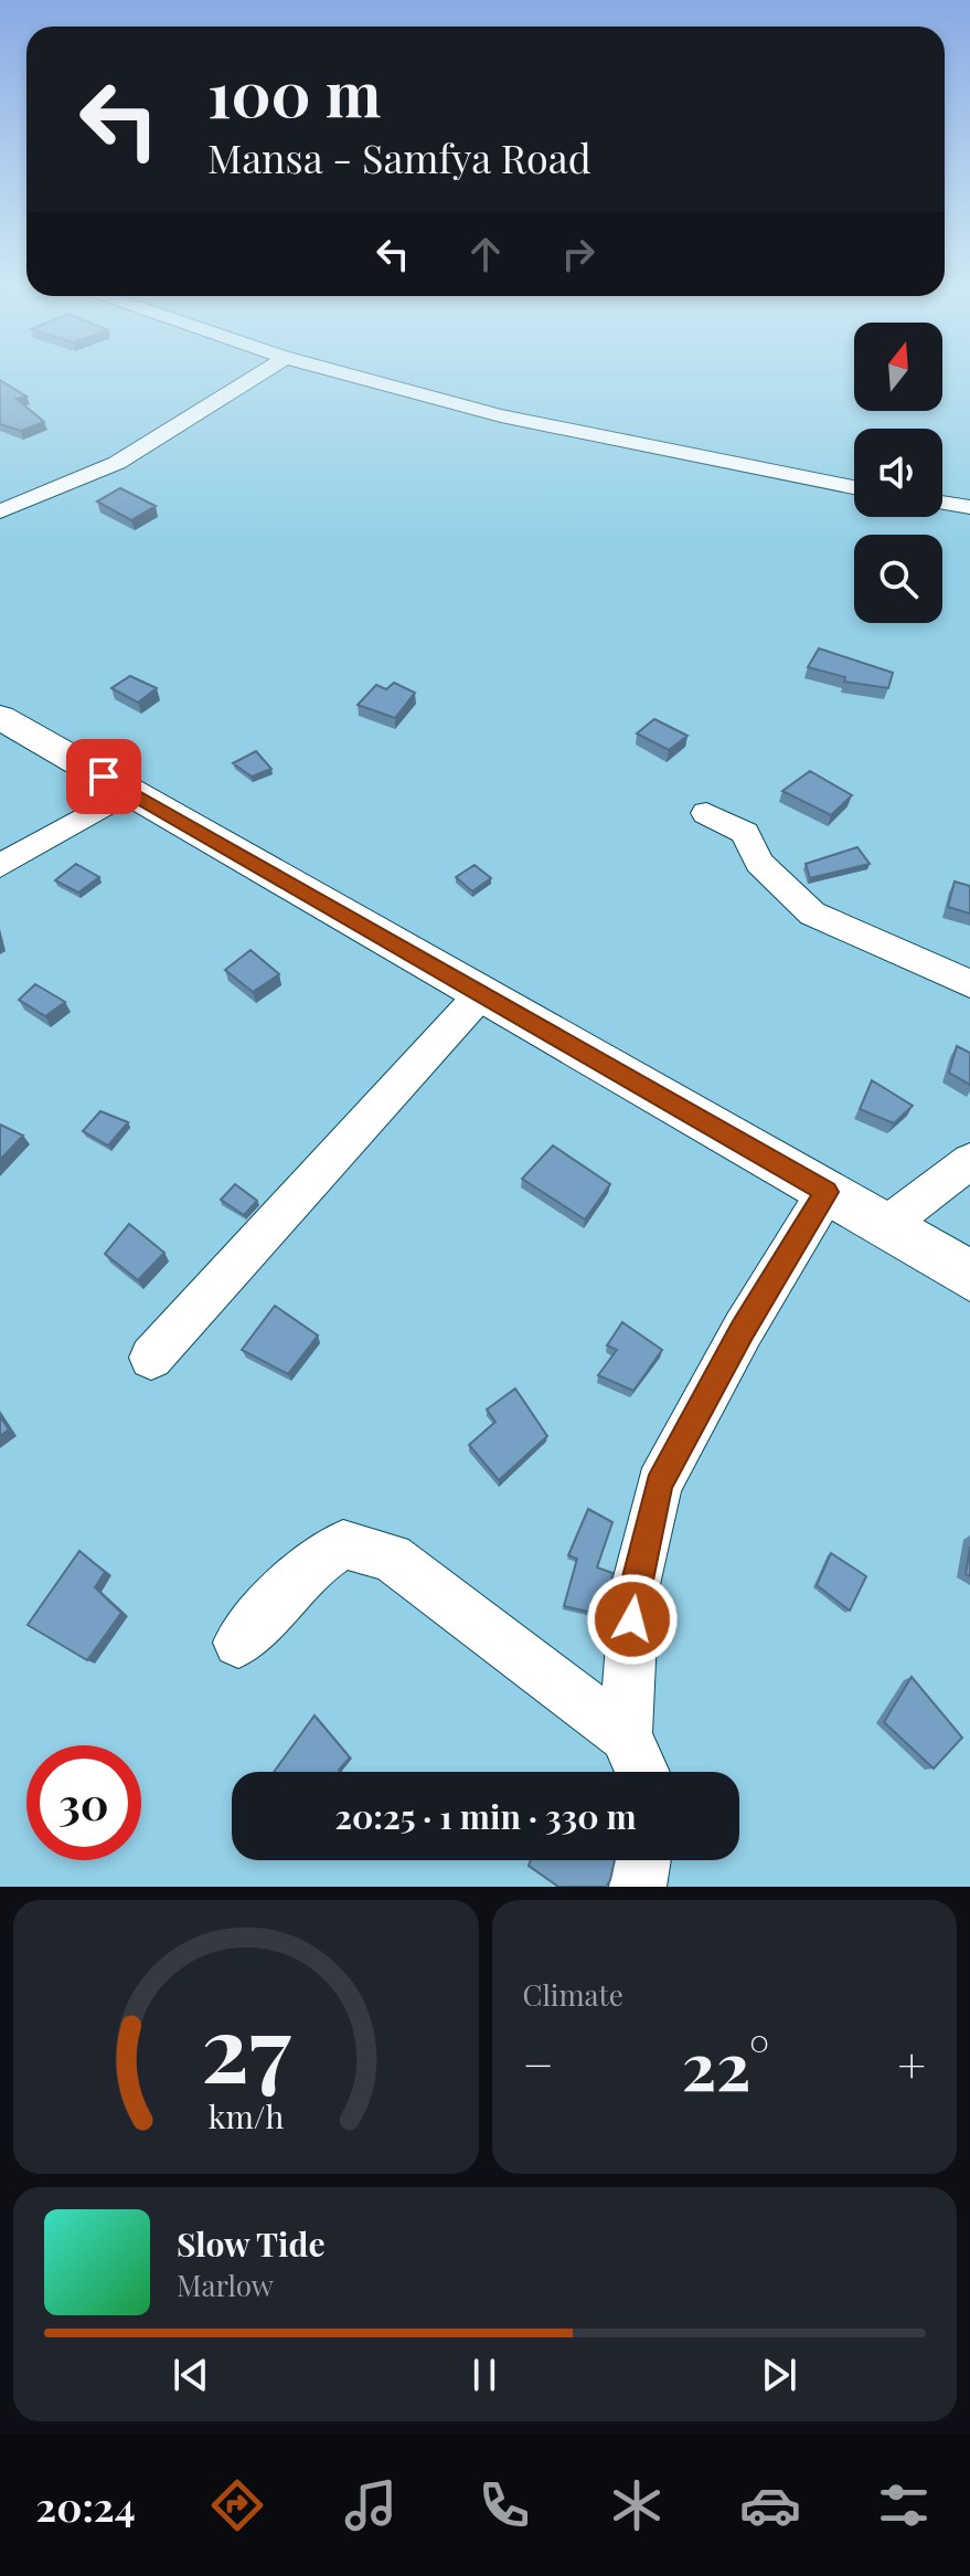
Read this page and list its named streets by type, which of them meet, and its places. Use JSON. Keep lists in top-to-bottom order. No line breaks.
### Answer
{"north":"top","page":{"turn":["100 m","Mansa - Samfya Road"],"limit":"30","trip":"20:25 · 1 min · 330 m","tile":"Climate","heat":["−","22°","+"],"song":["Slow Tide","Marlow"],"tabs":"20:24","gauge":["27","km/h"]}}
